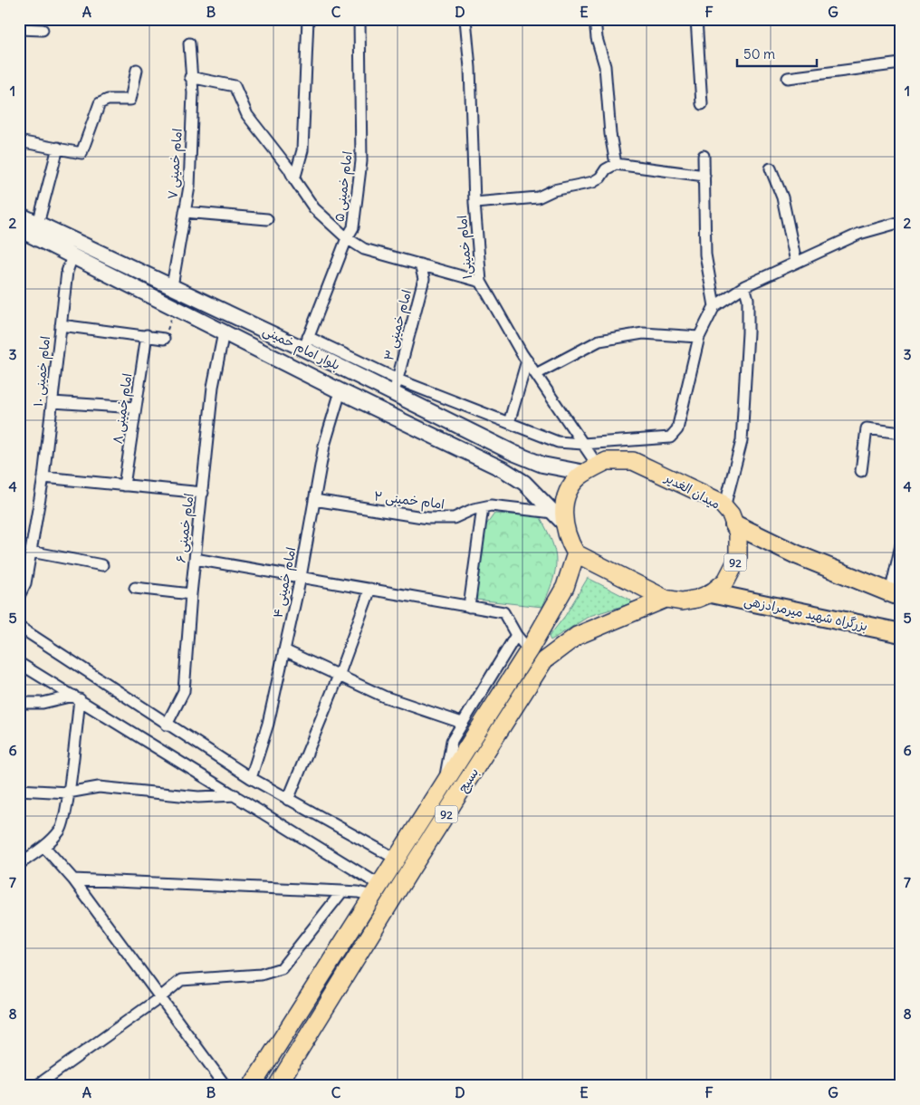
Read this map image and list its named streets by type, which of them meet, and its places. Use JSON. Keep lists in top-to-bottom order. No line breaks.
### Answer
{"streets":{"highway":["بزرگراه شهید میرمرادزهی"],"main road":["بلوار امام خمینی","میدان الغدیر","92","بسیج"],"street":["امام خمینی ۷","امام خمینی ۵","امام خمینی۱","امام خمینی ۳","امام خمینی ۱۰","امام خمینی ۸","امام خمینی ۲","امام خمینی ۶","امام خمینی ۴"]},"crossings":[["امام خمینی ۷","بلوار امام خمینی"],["امام خمینی ۵","بلوار امام خمینی"],["امام خمینی۱","بلوار امام خمینی"],["امام خمینی۱","میدان الغدیر"],["امام خمینی۱","امام خمینی ۲"],["امام خمینی۱","بزرگراه شهید میرمرادزهی"],["امام خمینی۱","بسیج"],["امام خمینی ۳","بلوار امام خمینی"],["بلوار امام خمینی","امام خمینی ۱۰"],["بلوار امام خمینی","میدان الغدیر"],["بلوار امام خمینی","امام خمینی ۲"],["بلوار امام خمینی","امام خمینی ۶"],["بلوار امام خمینی","امام خمینی ۴"],["بلوار امام خمینی","بزرگراه شهید میرمرادزهی"],["بلوار امام خمینی","بسیج"],["میدان الغدیر","امام خمینی ۲"],["میدان الغدیر","بزرگراه شهید میرمرادزهی"],["میدان الغدیر","بسیج"],["امام خمینی ۲","امام خمینی ۴"],["امام خمینی ۲","بزرگراه شهید میرمرادزهی"],["امام خمینی ۲","بسیج"],["بزرگراه شهید میرمرادزهی","بسیج"]],"scale_bar":"50 m","grid":{"columns":["A","B","C","D","E","F","G"],"rows":["1","2","3","4","5","6","7","8"]}}
